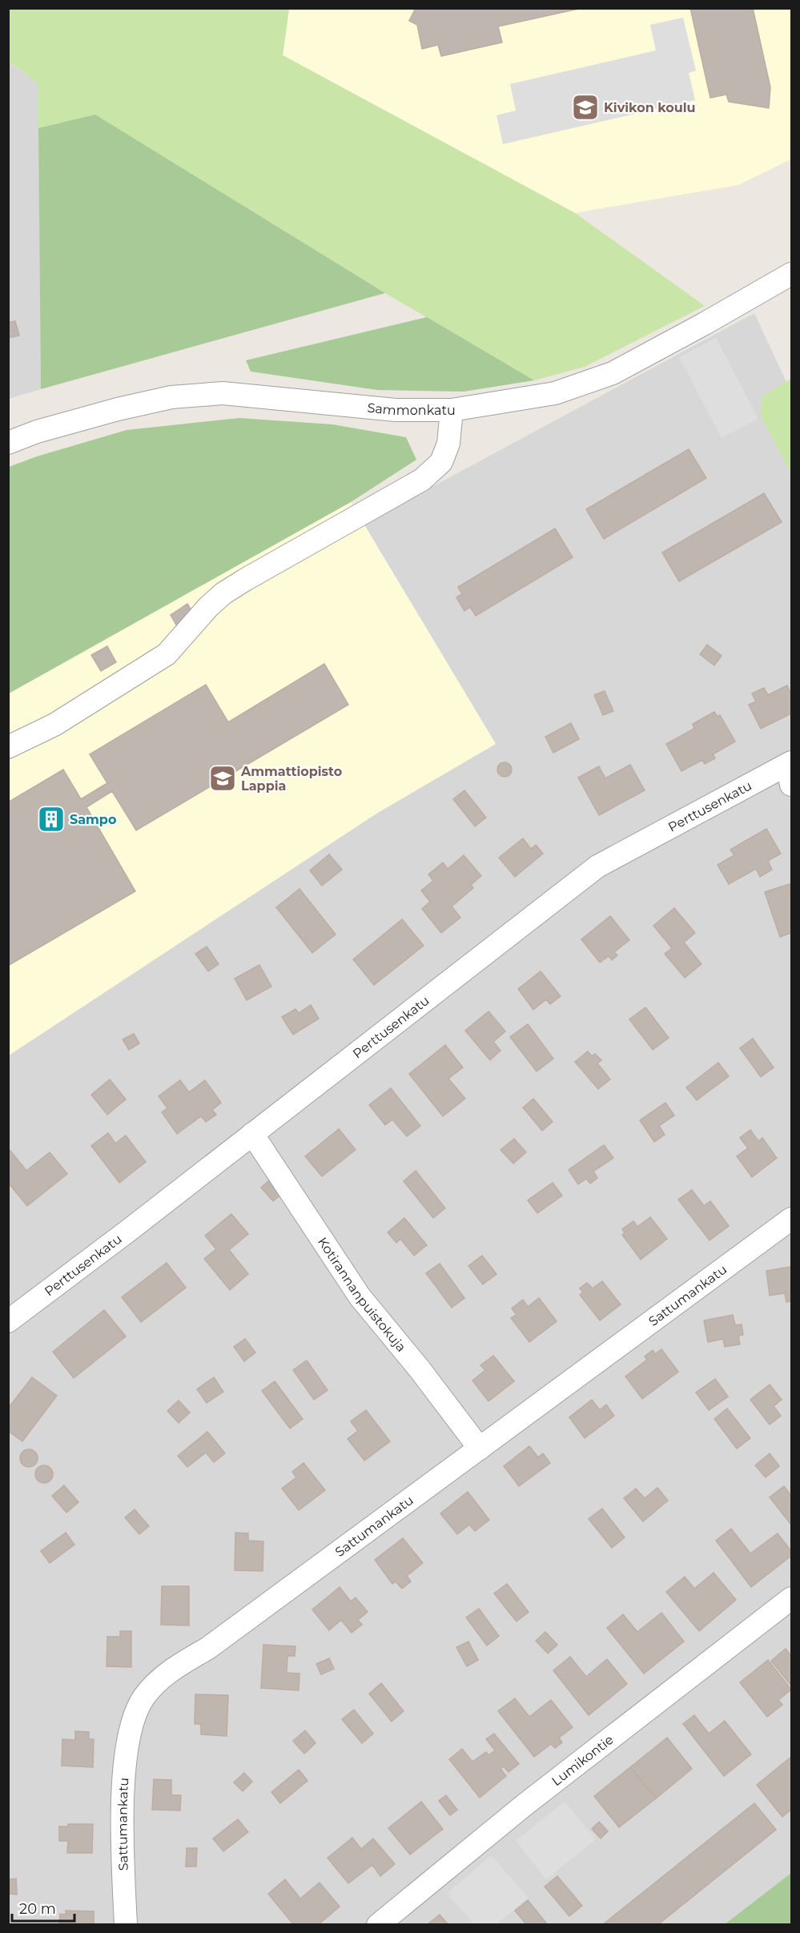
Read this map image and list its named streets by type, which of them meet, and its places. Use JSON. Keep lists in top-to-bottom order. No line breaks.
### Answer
{"streets":{"street":["Sammonkatu","Perttusenkatu","Kotirannanpuistokuja","Sattumankatu","Lumikontie"]},"crossings":[["Perttusenkatu","Kotirannanpuistokuja"],["Kotirannanpuistokuja","Sattumankatu"]],"places":{"school or university":["Kivikon koulu","Ammattiopisto Lappia"],"building":["Sampo"]},"scale_bar":"20 m"}
